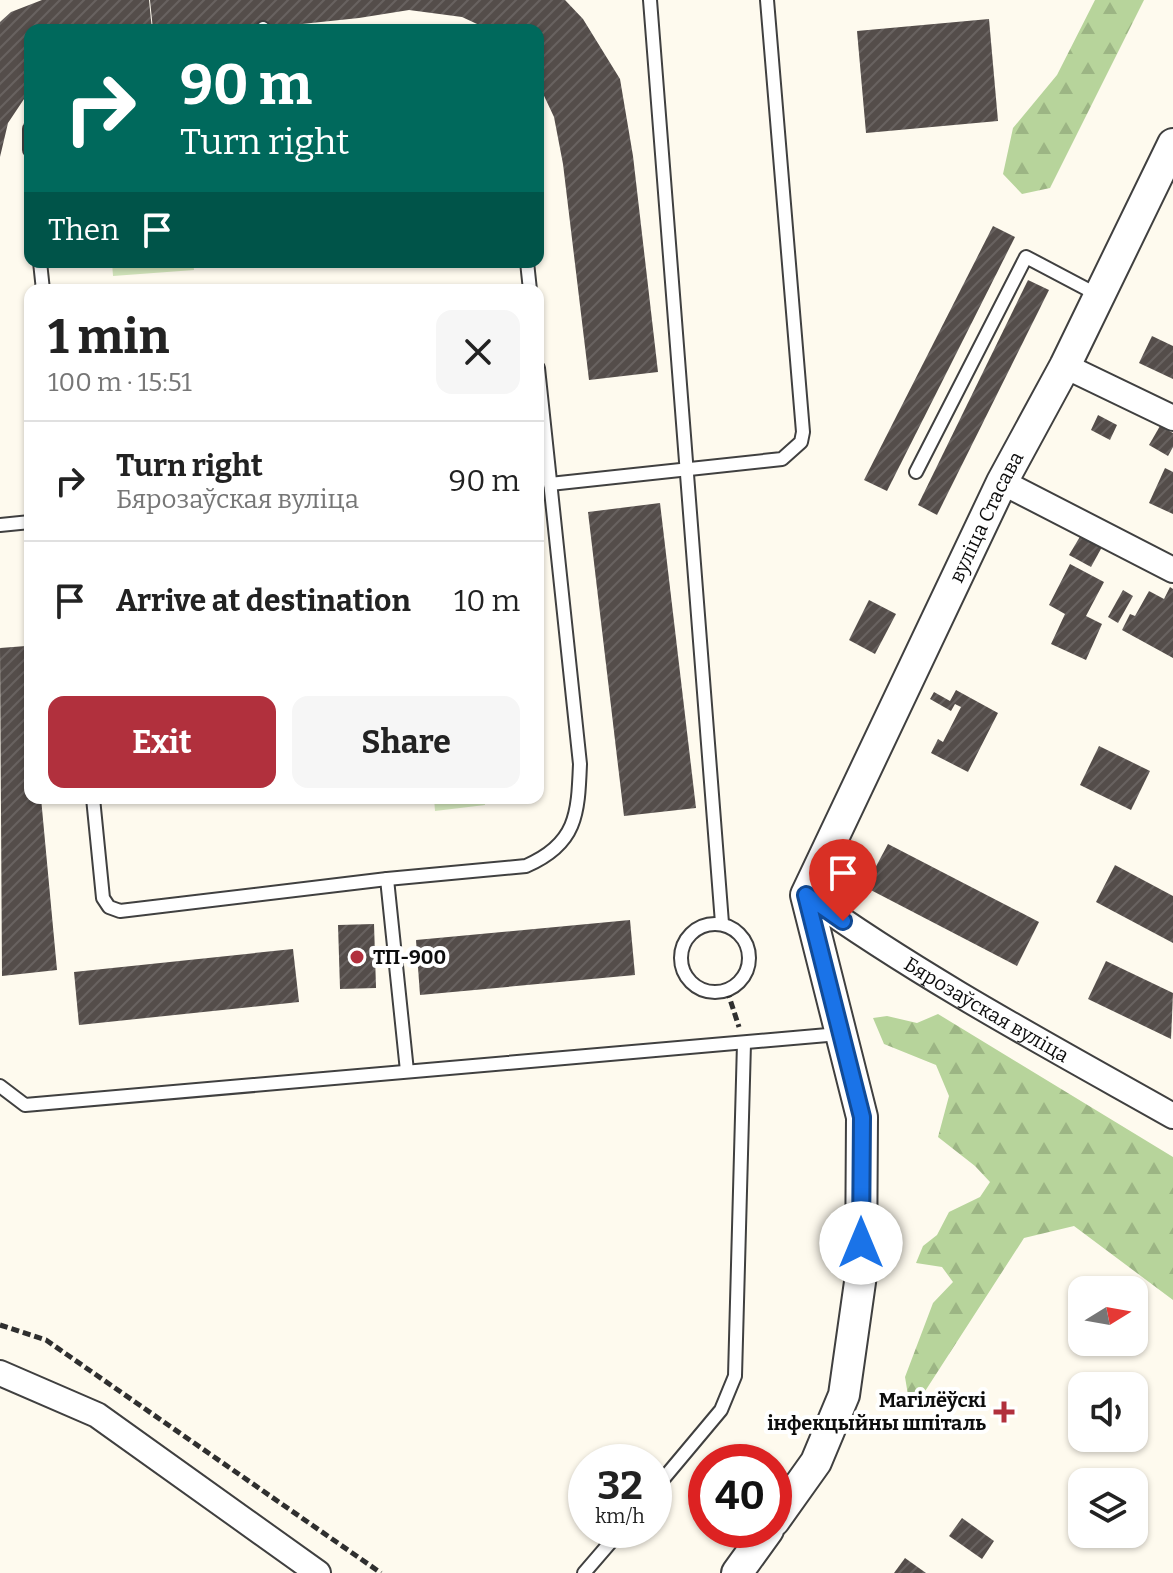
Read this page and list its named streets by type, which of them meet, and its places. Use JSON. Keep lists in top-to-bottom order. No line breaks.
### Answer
{"streets":{"street":["вуліца Стасава","Бярозаўская вуліца"]},"crossings":[["вуліца Стасава","Бярозаўская вуліца"]],"places":{"other":["ТП-900"],"health":["Магілёўскі інфекцыйны шпіталь"]},"north":"right","page":{"turn":["90 m","Turn right"],"then":"Then","heading":["1 min","100 m · 15:51"],"list":[{"name":"Turn right","note":"Бярозаўская вуліца","value":"90 m"},{"name":"Arrive at destination","value":"10 m"}],"buttons":["Exit","Share"],"speed":"32 km/h","limit":"40"}}
